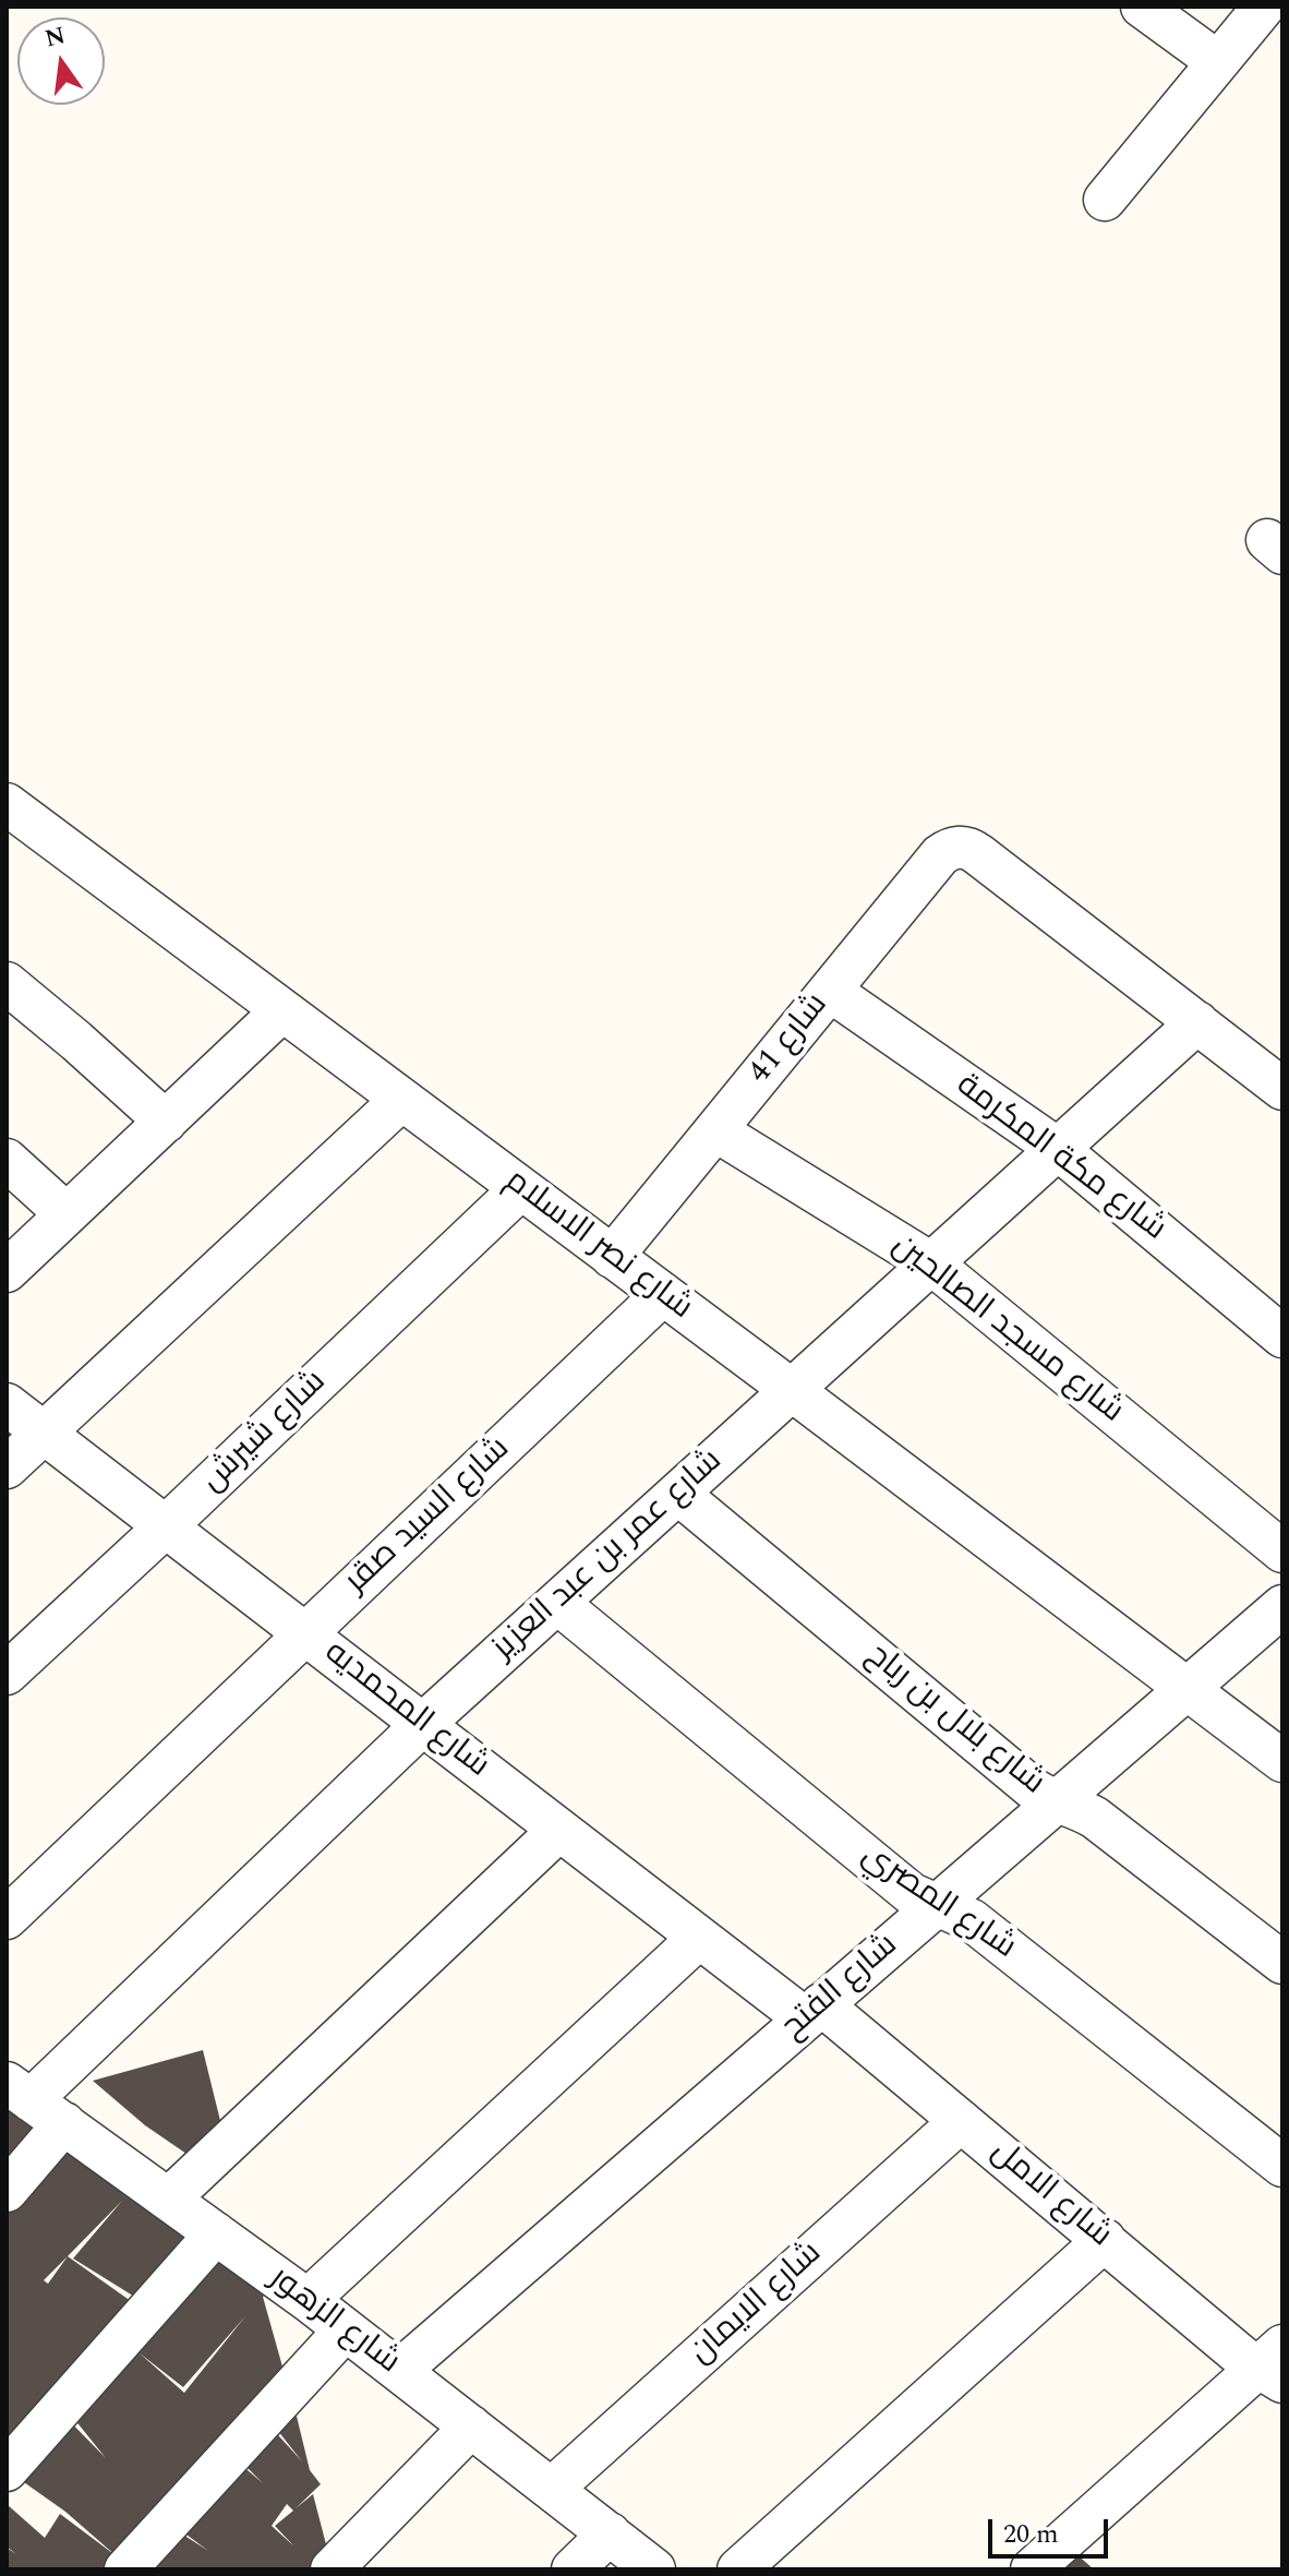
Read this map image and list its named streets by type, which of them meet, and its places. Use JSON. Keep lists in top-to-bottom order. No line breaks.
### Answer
{"streets":{"street":["شارع 41","شارع مكة المكرمة","شارع نصر الاسلام","شارع مسجد الصالحين","شارع شيرش","شارع السيد صقر","شارع عمر بن عبد العزيز","شارع المحمديه","شارع بلال بن رباح","شارع المصري","شارع الفتح","شارع الامل","شارع الايمان","شارع الزهور"]},"crossings":[["شارع 41","شارع مكة المكرمة"],["شارع 41","شارع نصر الاسلام"],["شارع 41","شارع مسجد الصالحين"],["شارع 41","شارع عمر بن عبد العزيز"],["شارع مكة المكرمة","شارع عمر بن عبد العزيز"],["شارع نصر الاسلام","شارع شيرش"],["شارع نصر الاسلام","شارع السيد صقر"],["شارع نصر الاسلام","شارع عمر بن عبد العزيز"],["شارع نصر الاسلام","شارع الفتح"],["شارع مسجد الصالحين","شارع عمر بن عبد العزيز"],["شارع شيرش","شارع المحمديه"],["شارع السيد صقر","شارع المحمديه"],["شارع عمر بن عبد العزيز","شارع المحمديه"],["شارع عمر بن عبد العزيز","شارع بلال بن رباح"],["شارع عمر بن عبد العزيز","شارع المصري"],["شارع عمر بن عبد العزيز","شارع الزهور"],["شارع المحمديه","شارع الفتح"],["شارع المحمديه","شارع الامل"],["شارع بلال بن رباح","شارع الفتح"],["شارع المصري","شارع الفتح"],["شارع الفتح","شارع الامل"],["شارع الفتح","شارع الزهور"],["شارع الامل","شارع الايمان"],["شارع الايمان","شارع الزهور"]],"scale_bar":"20 m","north":"top"}
